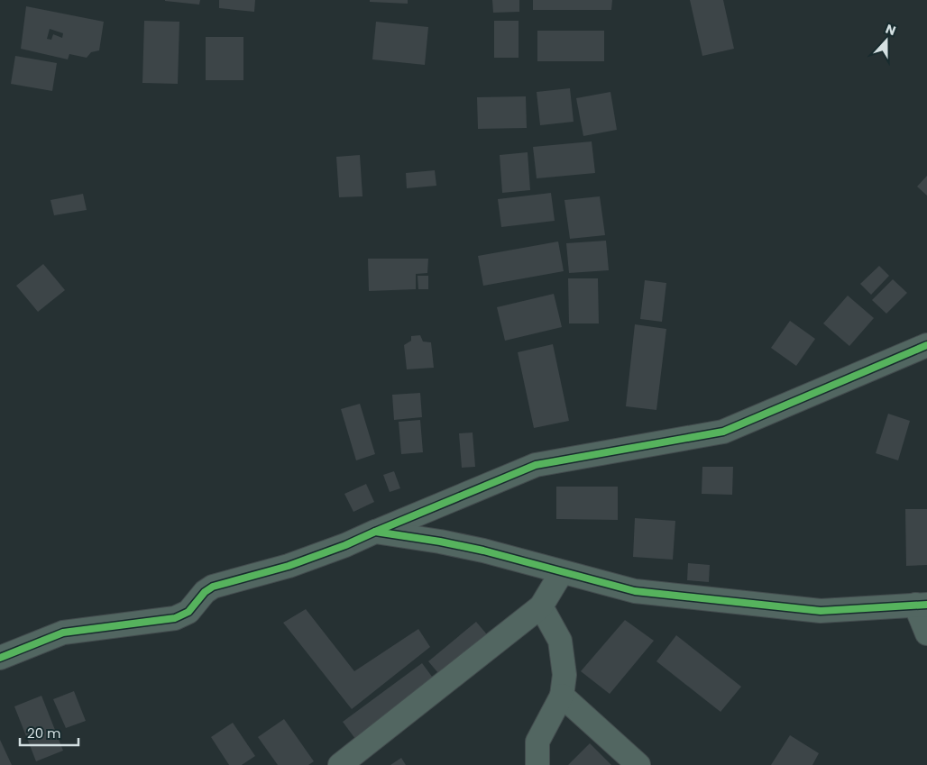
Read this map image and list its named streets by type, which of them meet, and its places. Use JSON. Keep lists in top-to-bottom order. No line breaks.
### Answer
{"scale_bar":"20 m","north":"top"}
